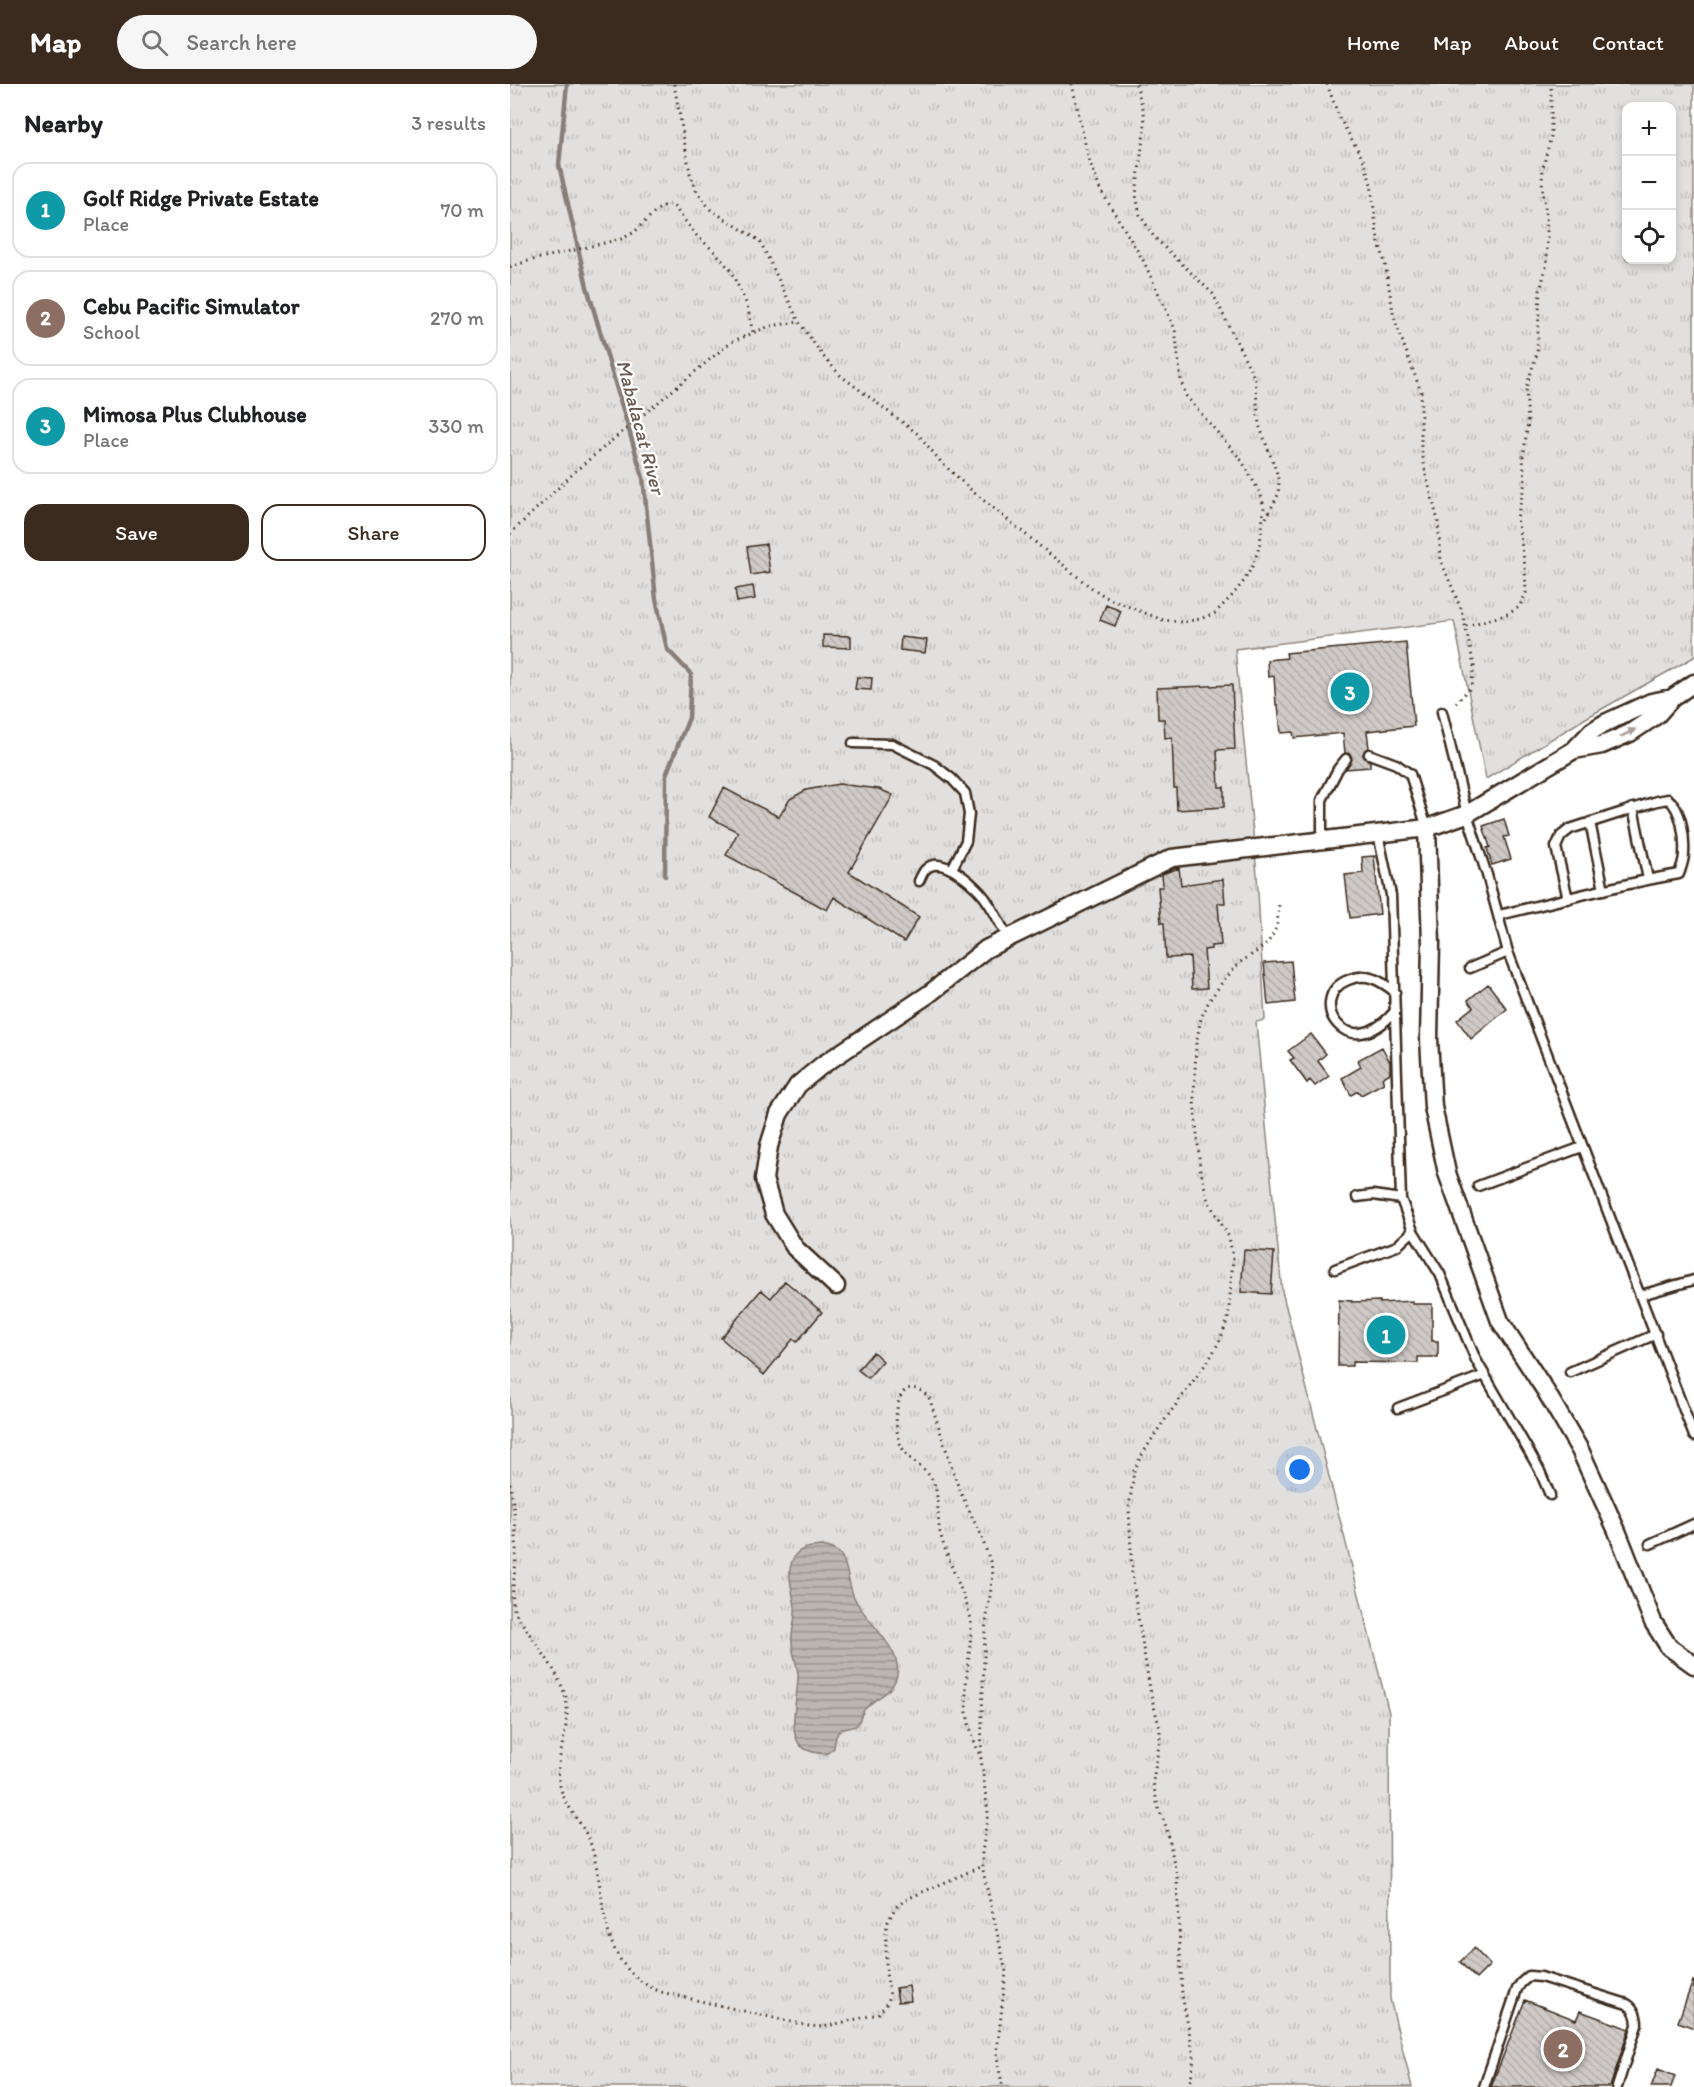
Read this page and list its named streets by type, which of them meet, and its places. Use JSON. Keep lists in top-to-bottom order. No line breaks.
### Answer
{"water":["Mabalacat River"],"page":{"header":"Map","search":"Search here","nav":["Home","Map","About","Contact"],"heading":["Nearby","3 results"],"map_buttons":["+","−"],"list":[{"mark":"1","name":"Golf Ridge Private Estate","note":"Place","value":"70 m"},{"mark":"2","name":"Cebu Pacific Simulator","note":"School","value":"270 m"},{"mark":"3","name":"Mimosa Plus Clubhouse","note":"Place","value":"330 m"}],"buttons":["Save","Share"],"pins":["3","1","2"]}}
